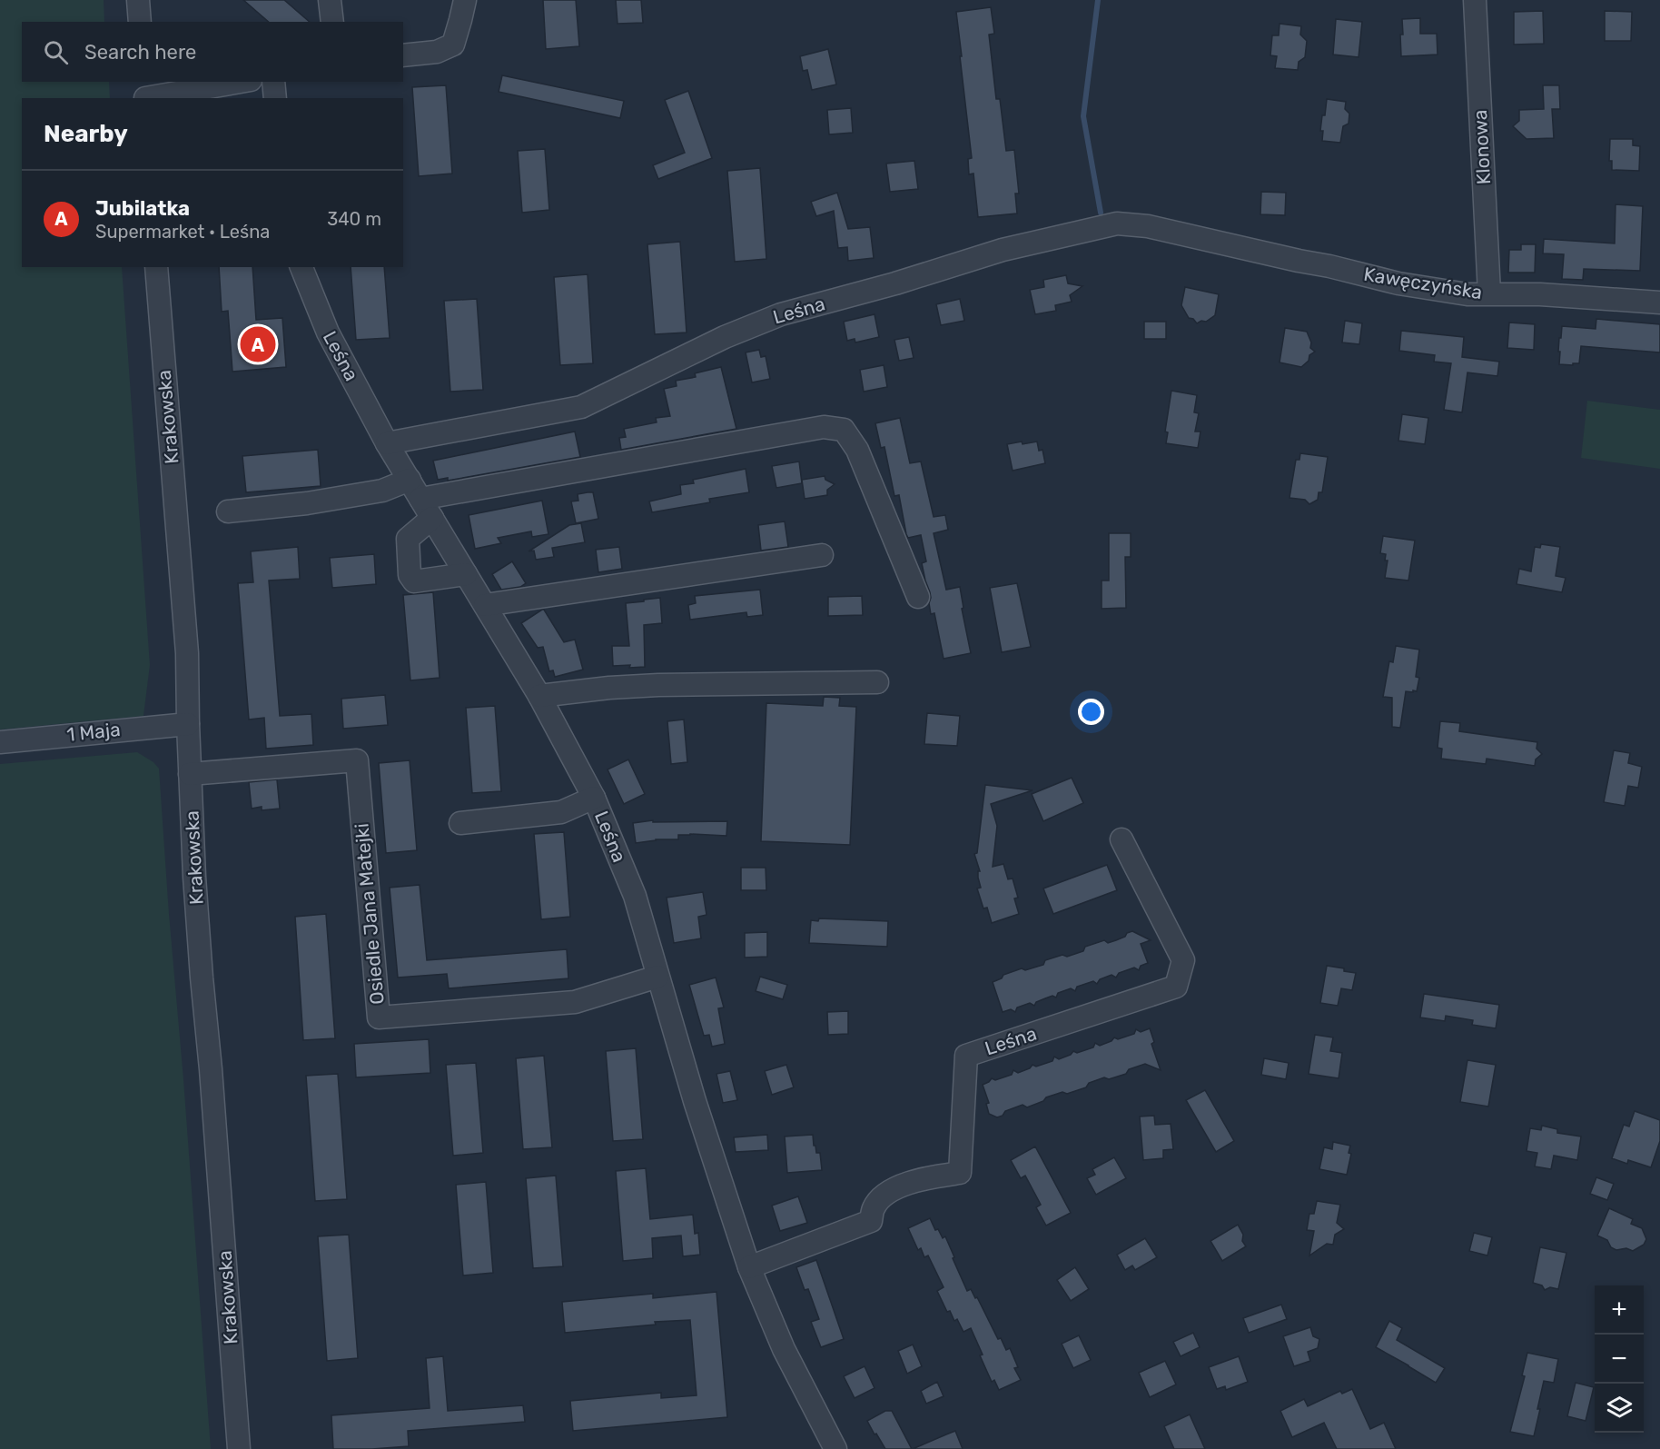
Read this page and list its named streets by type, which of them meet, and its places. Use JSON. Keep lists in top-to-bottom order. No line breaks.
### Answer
{"streets":{"street":["Klonowa","Kawęczyńska","Leśna","Krakowska","1 Maja","Osiedle Jana Matejki"]},"crossings":[["Klonowa","Kawęczyńska"],["Kawęczyńska","Leśna"],["Leśna","Osiedle Jana Matejki"],["Krakowska","1 Maja"],["Krakowska","Osiedle Jana Matejki"]],"page":{"search":"Search here","heading":"Nearby","list":[{"mark":"A","name":"Jubilatka","note":"Supermarket · Leśna","value":"340 m"}],"pins":"A","map_buttons":["+","−"]}}
